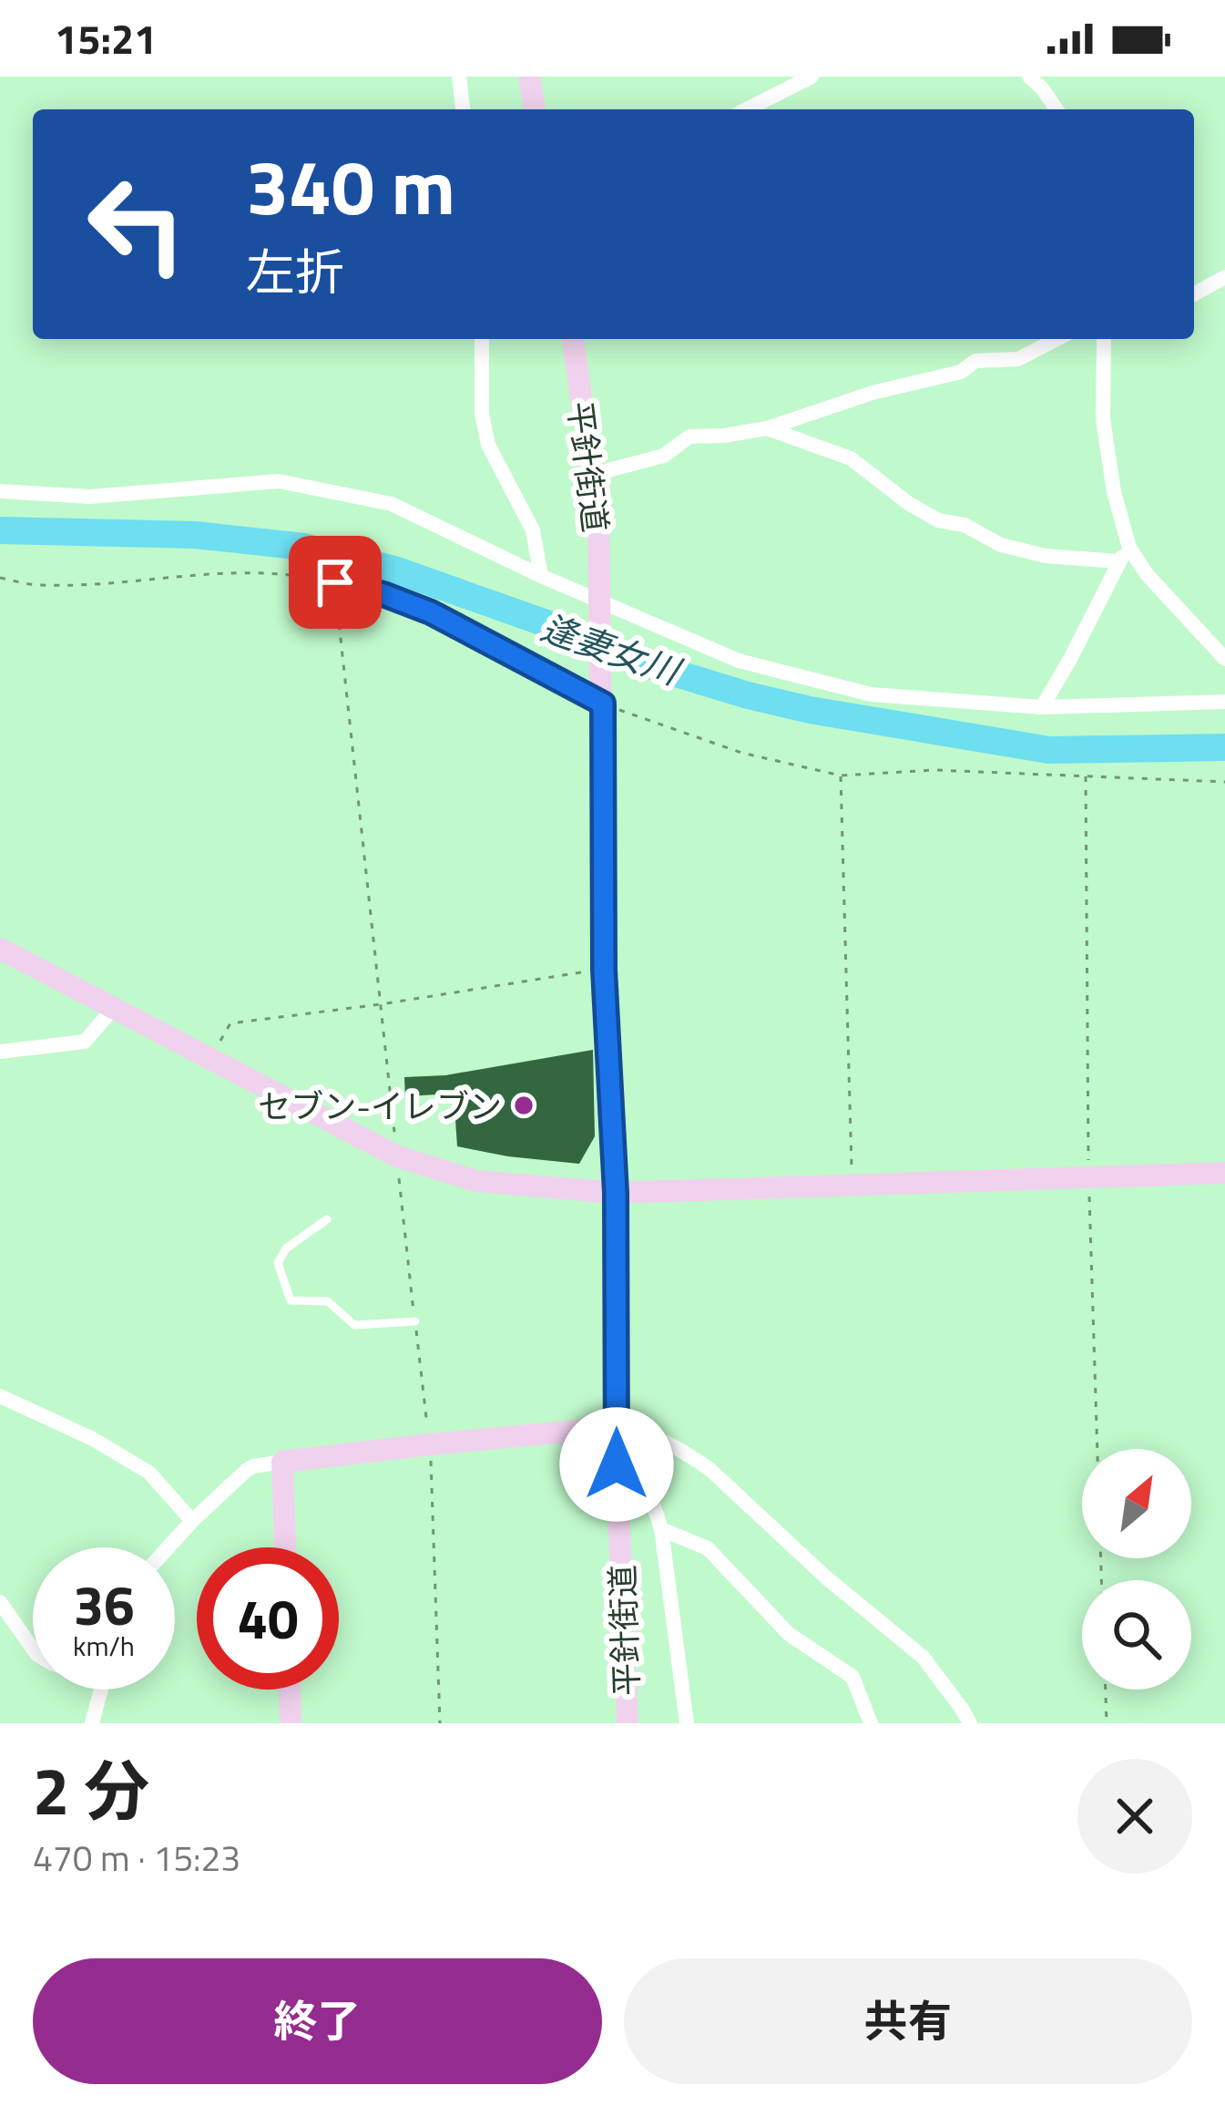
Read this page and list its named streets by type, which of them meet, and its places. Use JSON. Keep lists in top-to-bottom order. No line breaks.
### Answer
{"streets":{"street":["平針街道"]},"water":["逢妻女川"],"places":["セブン-イレブン"],"north":"top right","page":{"status":"15:21","turn":["340 m","左折"],"speed":"36 km/h","limit":"40","heading":["2 分","470 m · 15:23"],"buttons":["終了","共有"]}}
